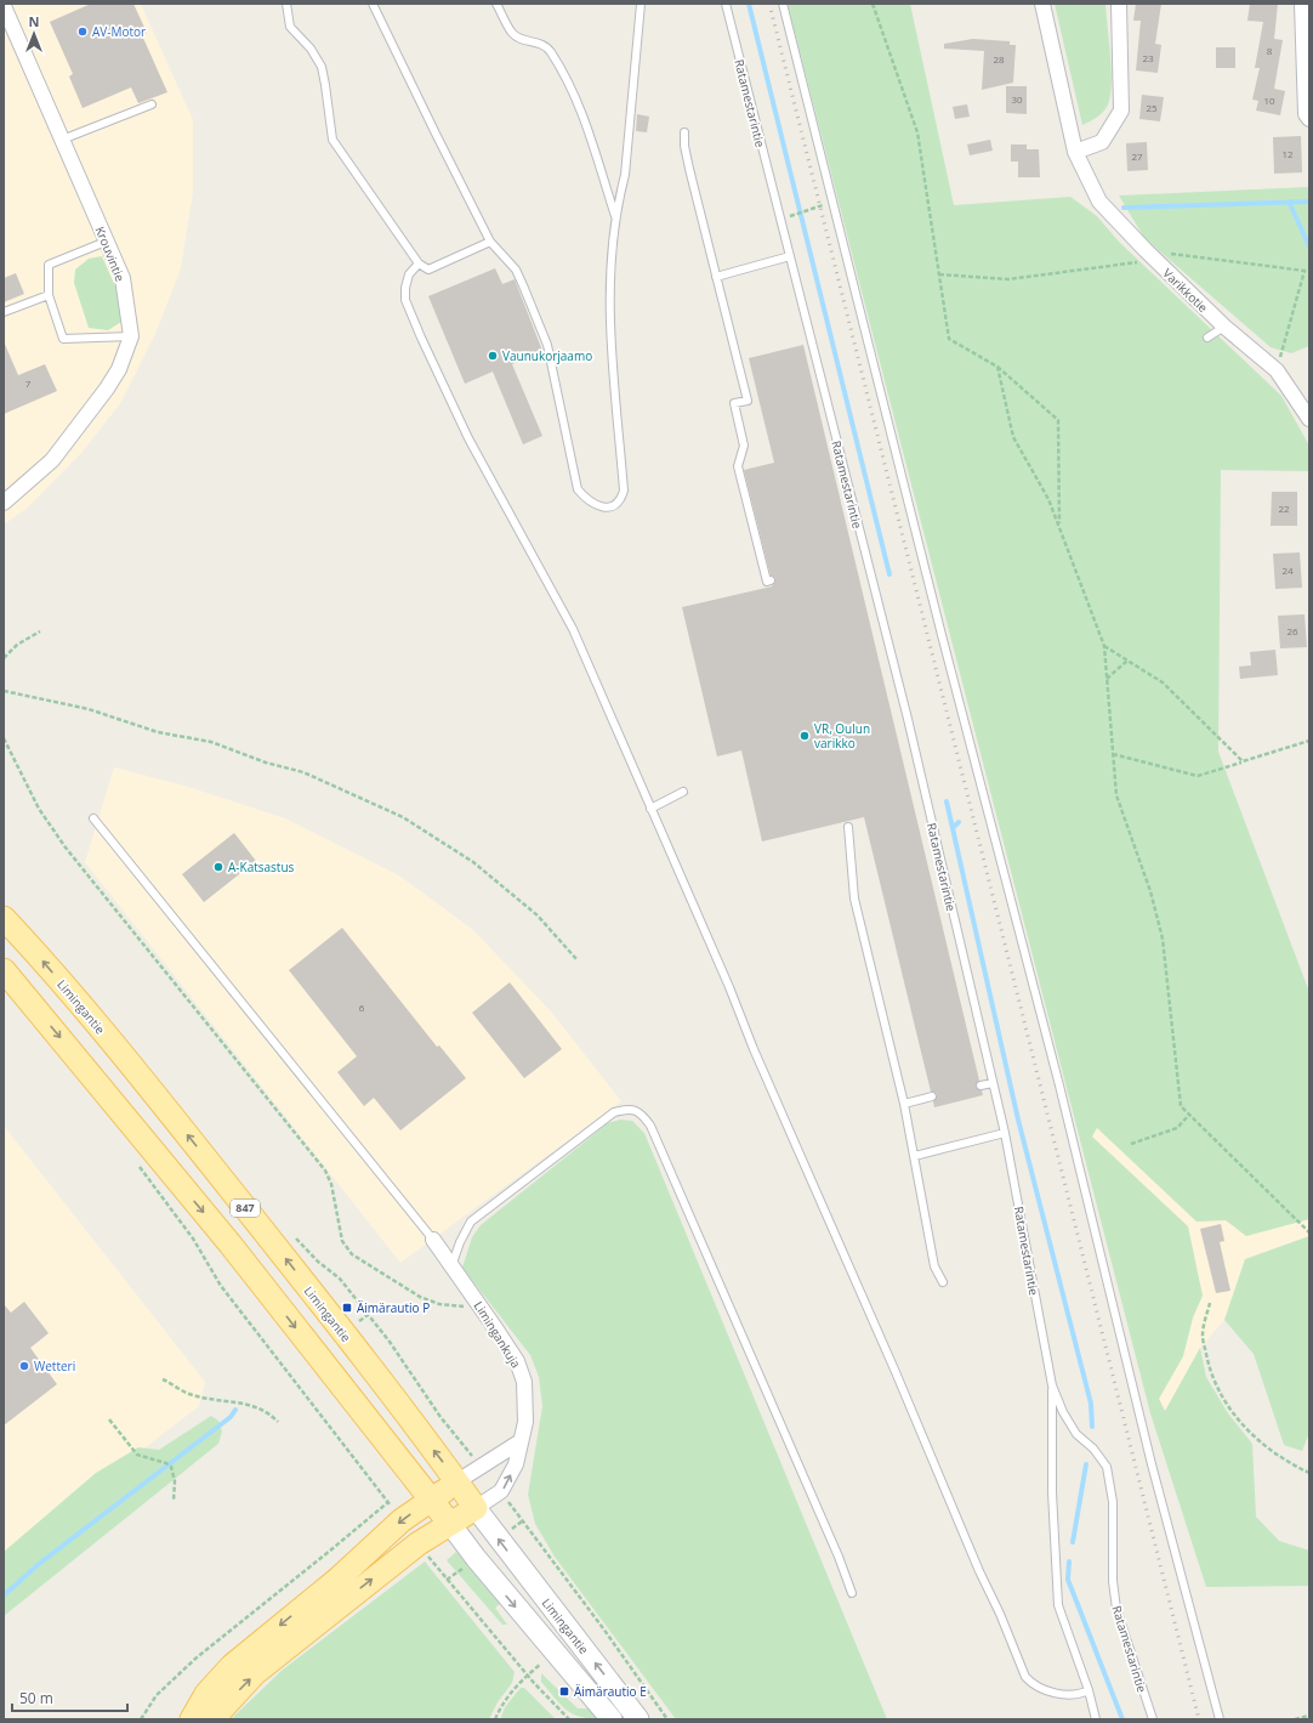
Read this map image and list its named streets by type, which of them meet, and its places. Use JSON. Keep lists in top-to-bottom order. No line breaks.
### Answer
{"streets":{"main road":["Limingantie","847"],"street":["Krouvintie","Varikkotie","Limingankuja"],"lane":["Ratamestarintie"]},"crossings":[["Limingantie","Limingankuja"]],"places":{"other":["AV-Motor","Vaunukorjaamo","VR, Oulun varikko","A-Katsastus","Wetteri"],"transit":["Äimärautio P","Äimärautio E"]},"house_numbers":["8","23","28","30","10","25","12","27","7","22","24","26","6"],"scale_bar":"50 m","north":"top"}
